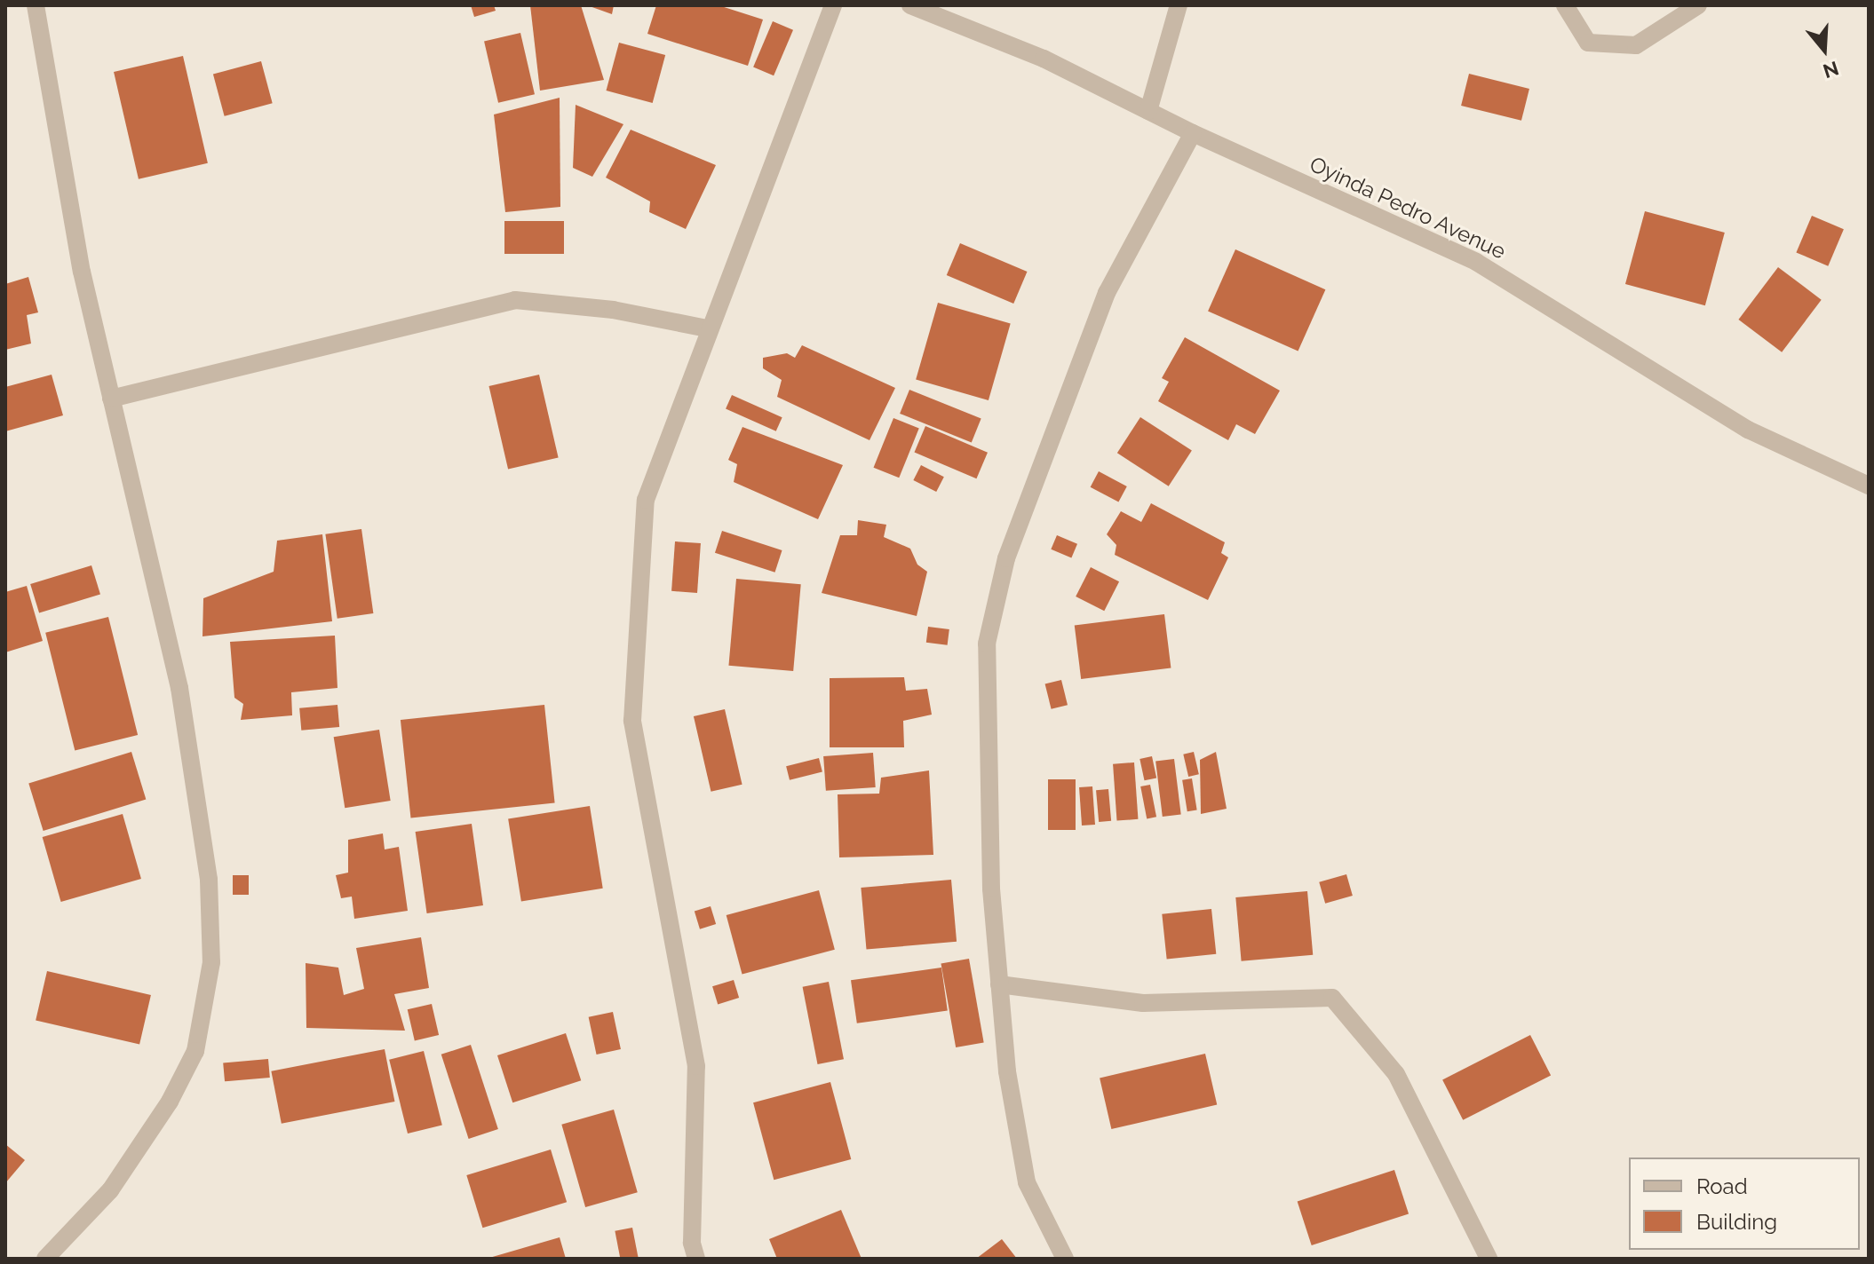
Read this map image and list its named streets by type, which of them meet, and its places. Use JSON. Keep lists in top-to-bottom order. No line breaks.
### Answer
{"streets":{"street":["Oyinda Pedro Avenue"]},"legend":["Road","Building"],"north":"bottom"}
